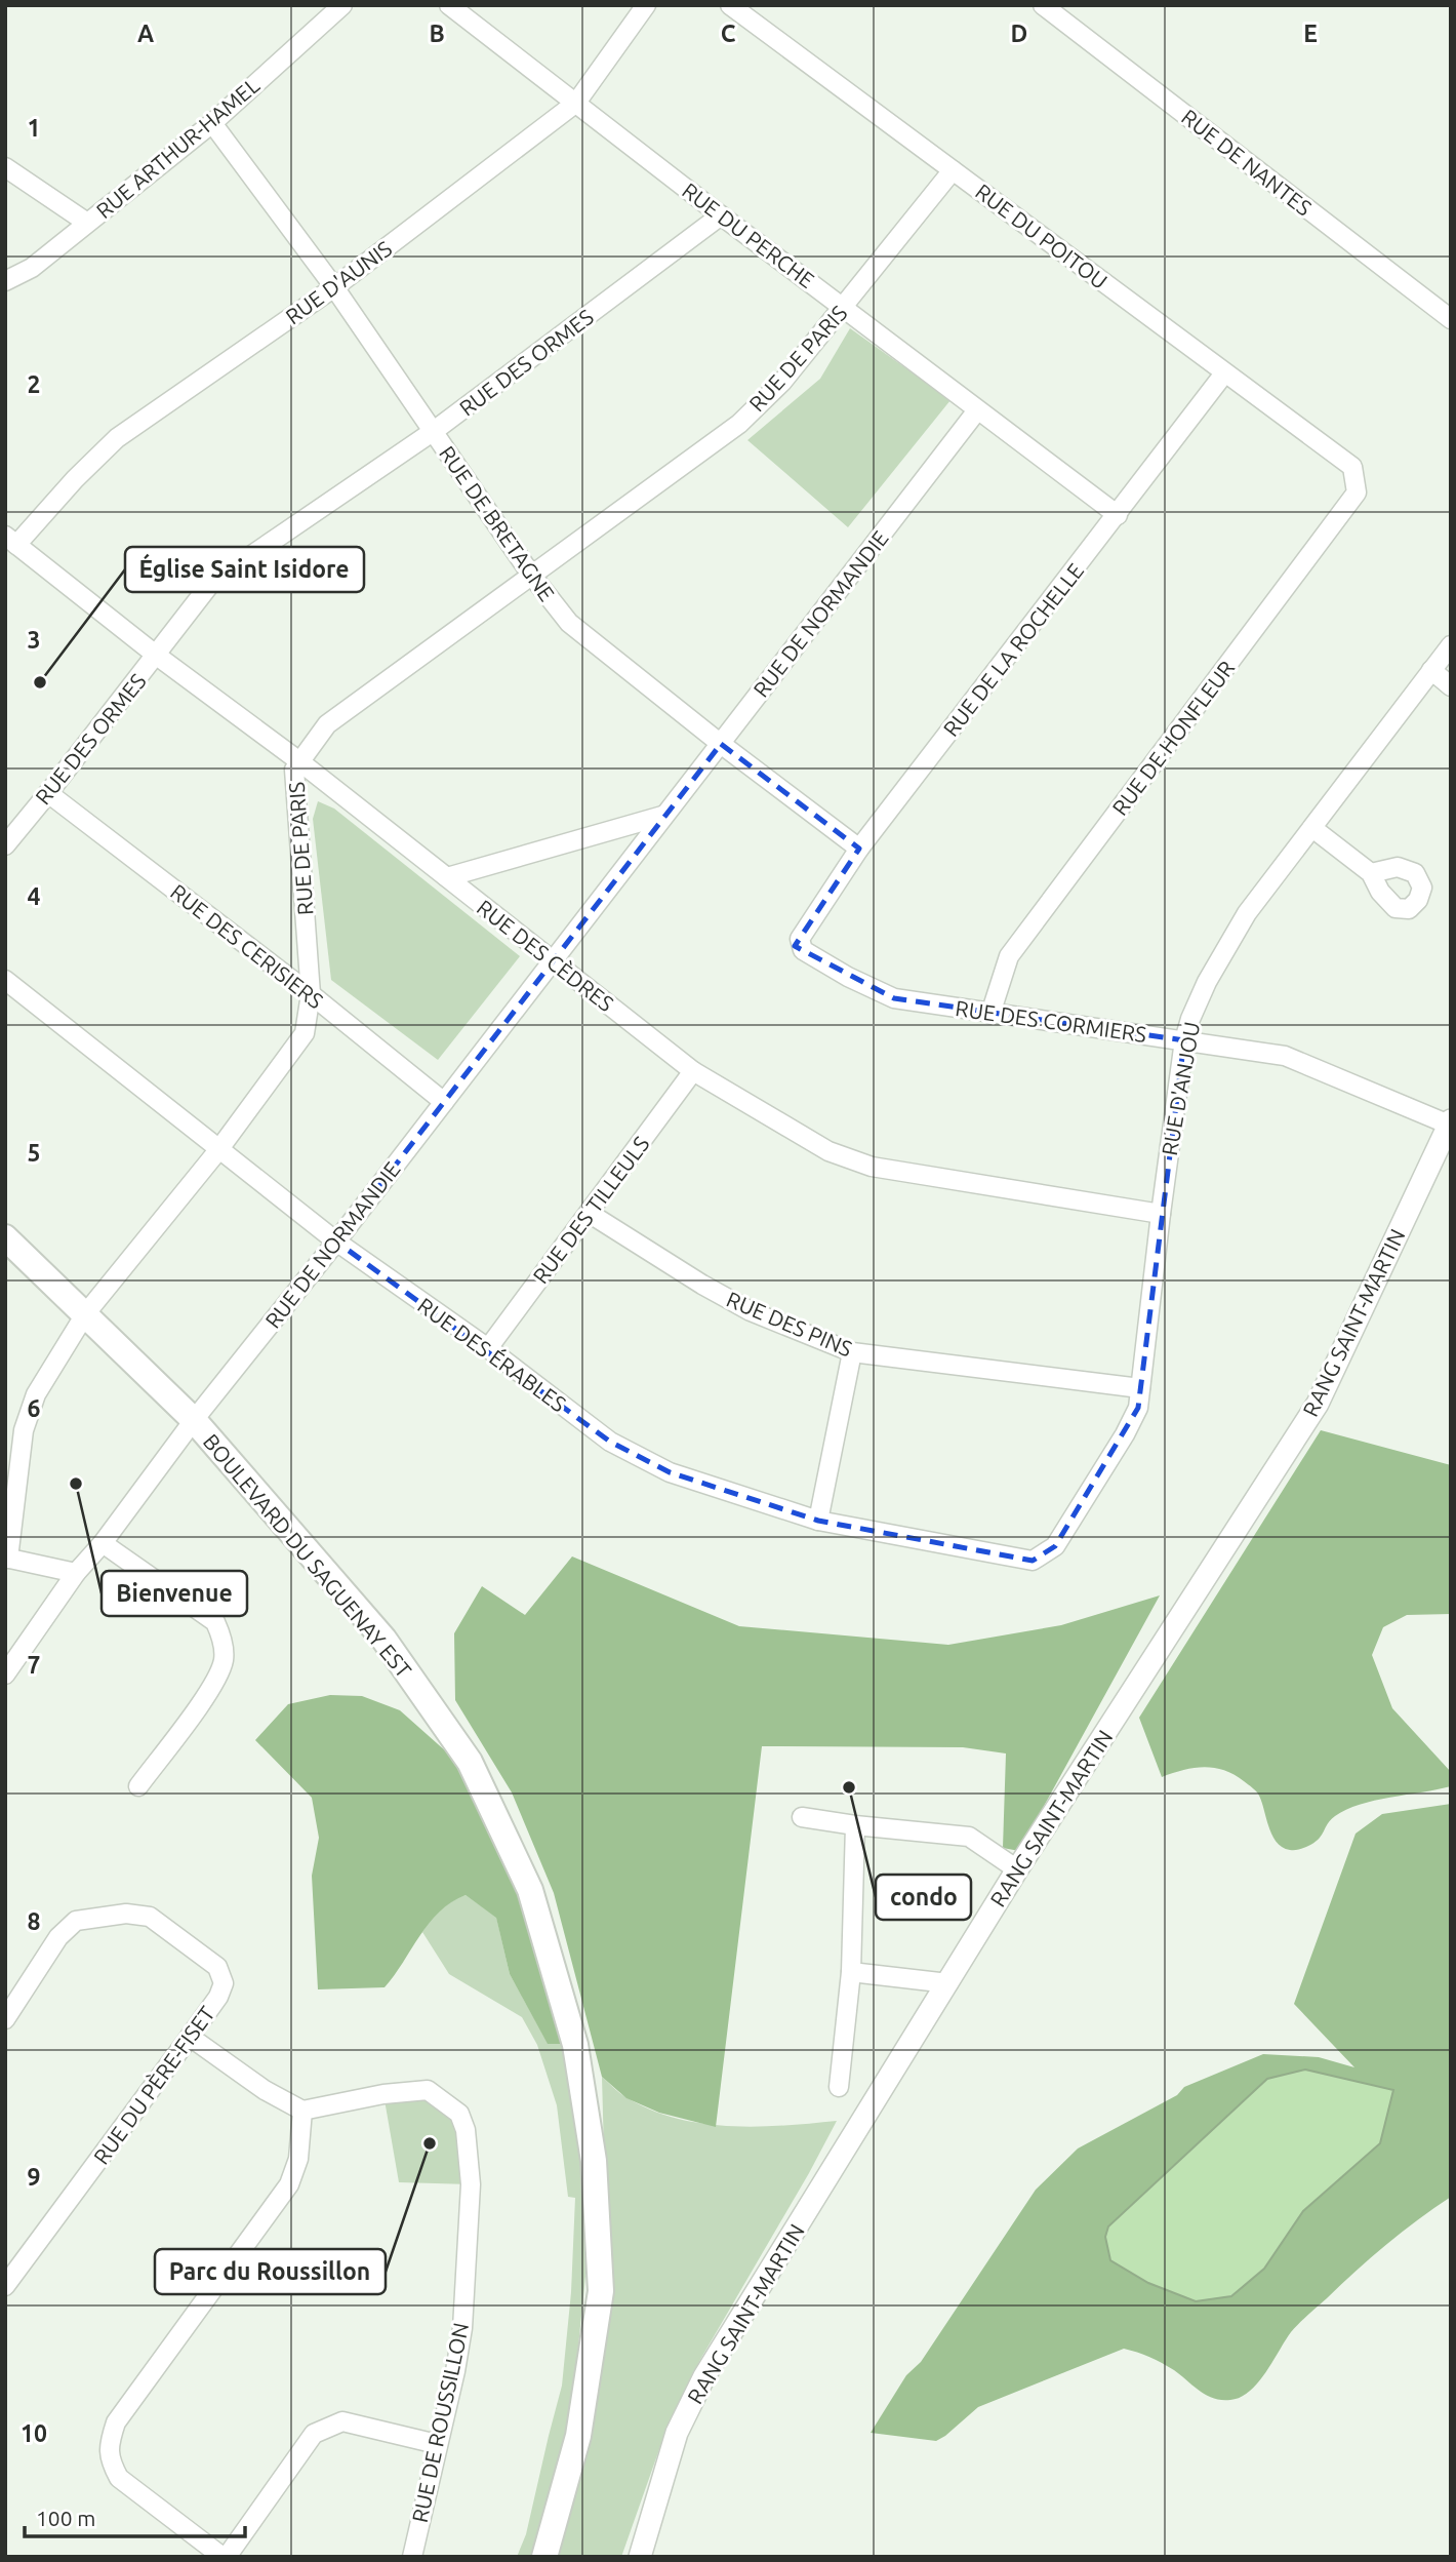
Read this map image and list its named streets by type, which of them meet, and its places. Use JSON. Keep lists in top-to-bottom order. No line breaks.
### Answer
{"streets":{"main road":["BOULEVARD DU SAGUENAY EST"],"street":["RUE ARTHUR-HAMEL","RUE DE NANTES","RUE DU PERCHE","RUE DU POITOU","RUE D'AUNIS","RUE DE PARIS","RUE DES ORMES","RUE DE BRETAGNE","RUE DE NORMANDIE","RUE DE LA ROCHELLE","RUE DE HONFLEUR","RUE DES CERISIERS","RUE DES CÈDRES","RUE DES CORMIERS","RUE D'ANJOU","RUE DES TILLEULS","RANG SAINT-MARTIN","RUE DES PINS","RUE DES ÉRABLES","RUE DU PÈRE-FISET","RUE DE ROUSSILLON"]},"crossings":[["RUE ARTHUR-HAMEL","RUE DE BRETAGNE"],["RUE DU PERCHE","RUE D'AUNIS"],["RUE DU PERCHE","RUE DE PARIS"],["RUE DU PERCHE","RUE DES ORMES"],["RUE DU PERCHE","RUE DE NORMANDIE"],["RUE DU PERCHE","RUE DE LA ROCHELLE"],["RUE DU POITOU","RUE DE PARIS"],["RUE DU POITOU","RUE DE LA ROCHELLE"],["RUE DU POITOU","RUE DE HONFLEUR"],["RUE D'AUNIS","RUE DE BRETAGNE"],["RUE D'AUNIS","RUE DES CÈDRES"],["RUE DE PARIS","RUE DE BRETAGNE"],["RUE DE PARIS","RUE DES CERISIERS"],["RUE DE PARIS","RUE DES CÈDRES"],["RUE DE PARIS","RUE DES ÉRABLES"],["RUE DE PARIS","BOULEVARD DU SAGUENAY EST"],["RUE DES ORMES","RUE DE BRETAGNE"],["RUE DES ORMES","RUE DES CERISIERS"],["RUE DES ORMES","RUE DES CÈDRES"],["RUE DE BRETAGNE","RUE DE NORMANDIE"],["RUE DE BRETAGNE","RUE DE LA ROCHELLE"],["RUE DE NORMANDIE","RUE DES CERISIERS"],["RUE DE NORMANDIE","RUE DES CÈDRES"],["RUE DE NORMANDIE","RUE DES ÉRABLES"],["RUE DE NORMANDIE","BOULEVARD DU SAGUENAY EST"],["RUE DE LA ROCHELLE","RUE DES CORMIERS"],["RUE DE HONFLEUR","RUE DES CORMIERS"],["RUE DES CÈDRES","RUE D'ANJOU"],["RUE DES CÈDRES","RUE DES TILLEULS"],["RUE DES CORMIERS","RUE D'ANJOU"],["RUE DES CORMIERS","RANG SAINT-MARTIN"],["RUE D'ANJOU","RUE DES PINS"],["RUE D'ANJOU","RUE DES ÉRABLES"],["RUE DES TILLEULS","RUE DES PINS"],["RUE DES TILLEULS","RUE DES ÉRABLES"]],"places":["Église Saint Isidore","Bienvenue","condo","Parc du Roussillon"],"scale_bar":"100 m","grid":{"columns":["A","B","C","D","E"],"rows":["1","2","3","4","5","6","7","8","9","10"]}}
